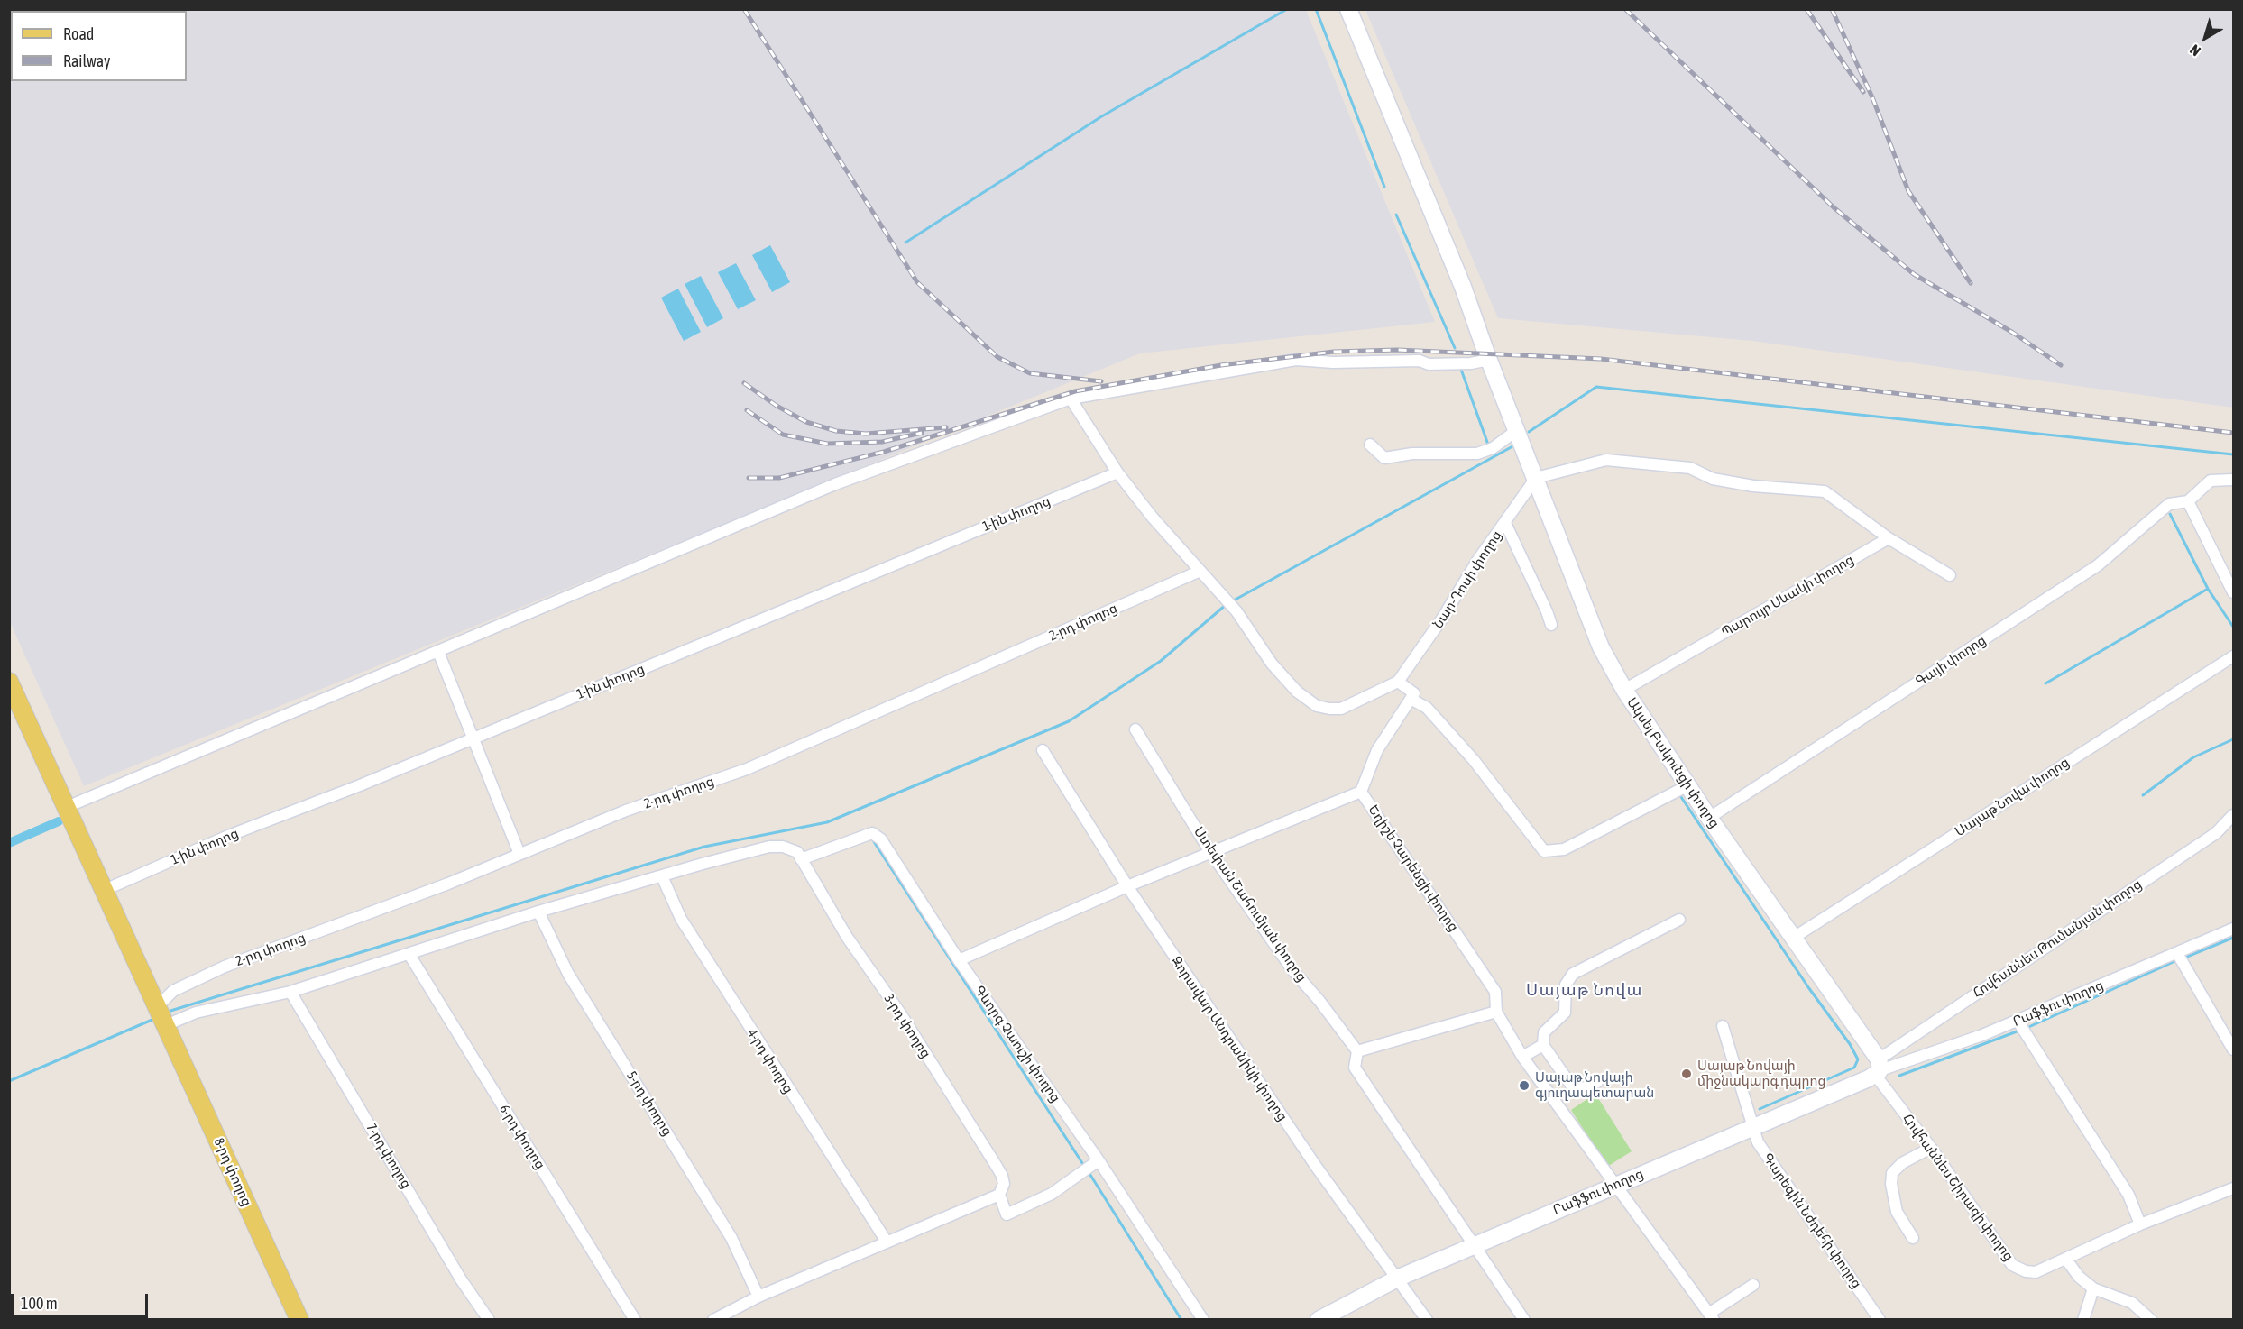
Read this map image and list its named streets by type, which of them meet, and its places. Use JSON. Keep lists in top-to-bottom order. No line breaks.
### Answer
{"streets":{"main road":["Ակսել Բակունցի փողոց","Րաֆֆու փողոց","8-րդ փողոց"],"street":["1-ին փողոց","Նար-Դոսի փողոց","Պարույր Սևակի փողոց","2-րդ փողոց","Գայի փողոց","Սայաթ Նովա փողոց","Եղիշե Չարենցի փողոց","Ստեփան Շահումյան փողոց","Հովհաննես Թումանյան փողոց","3-րդ փողոց","Զորավար Անդրանիկի փողոց","Գևորգ Չաուշի փողոց","4-րդ փողոց","5-րդ փողոց","6-րդ փողոց","7-րդ փողոց","Հովհաննես Շիրազի փողոց","Գարեգին Նժդեհի փողոց"]},"crossings":[["1-ին փողոց","8-րդ փողոց"],["Նար-Դոսի փողոց","Ակսել Բակունցի փողոց"],["Պարույր Սևակի փողոց","Ակսել Բակունցի փողոց"],["2-րդ փողոց","8-րդ փողոց"],["Գայի փողոց","Ակսել Բակունցի փողոց"],["Ակսել Բակունցի փողոց","Սայաթ Նովա փողոց"],["Ակսել Բակունցի փողոց","Հովհաննես Թումանյան փողոց"],["Ակսել Բակունցի փողոց","Րաֆֆու փողոց"],["Ակսել Բակունցի փողոց","Հովհաննես Շիրազի փողոց"],["Եղիշե Չարենցի փողոց","Րաֆֆու փողոց"],["Ստեփան Շահումյան փողոց","Րաֆֆու փողոց"],["Հովհաննես Թումանյան փողոց","Րաֆֆու փողոց"],["Հովհաննես Թումանյան փողոց","Հովհաննես Շիրազի փողոց"],["Րաֆֆու փողոց","Զորավար Անդրանիկի փողոց"],["Րաֆֆու փողոց","Հովհաննես Շիրազի փողոց"],["Րաֆֆու փողոց","Գարեգին Նժդեհի փողոց"],["3-րդ փողոց","Գևորգ Չաուշի փողոց"]],"districts":["Սայաթ Նովա"],"places":["Սայաթ Նովայի միջնակարգ դպրոց","Սայաթ Նովայի գյուղապետարան"],"legend":["Road","Railway"],"scale_bar":"100 m","north":"bottom left"}
